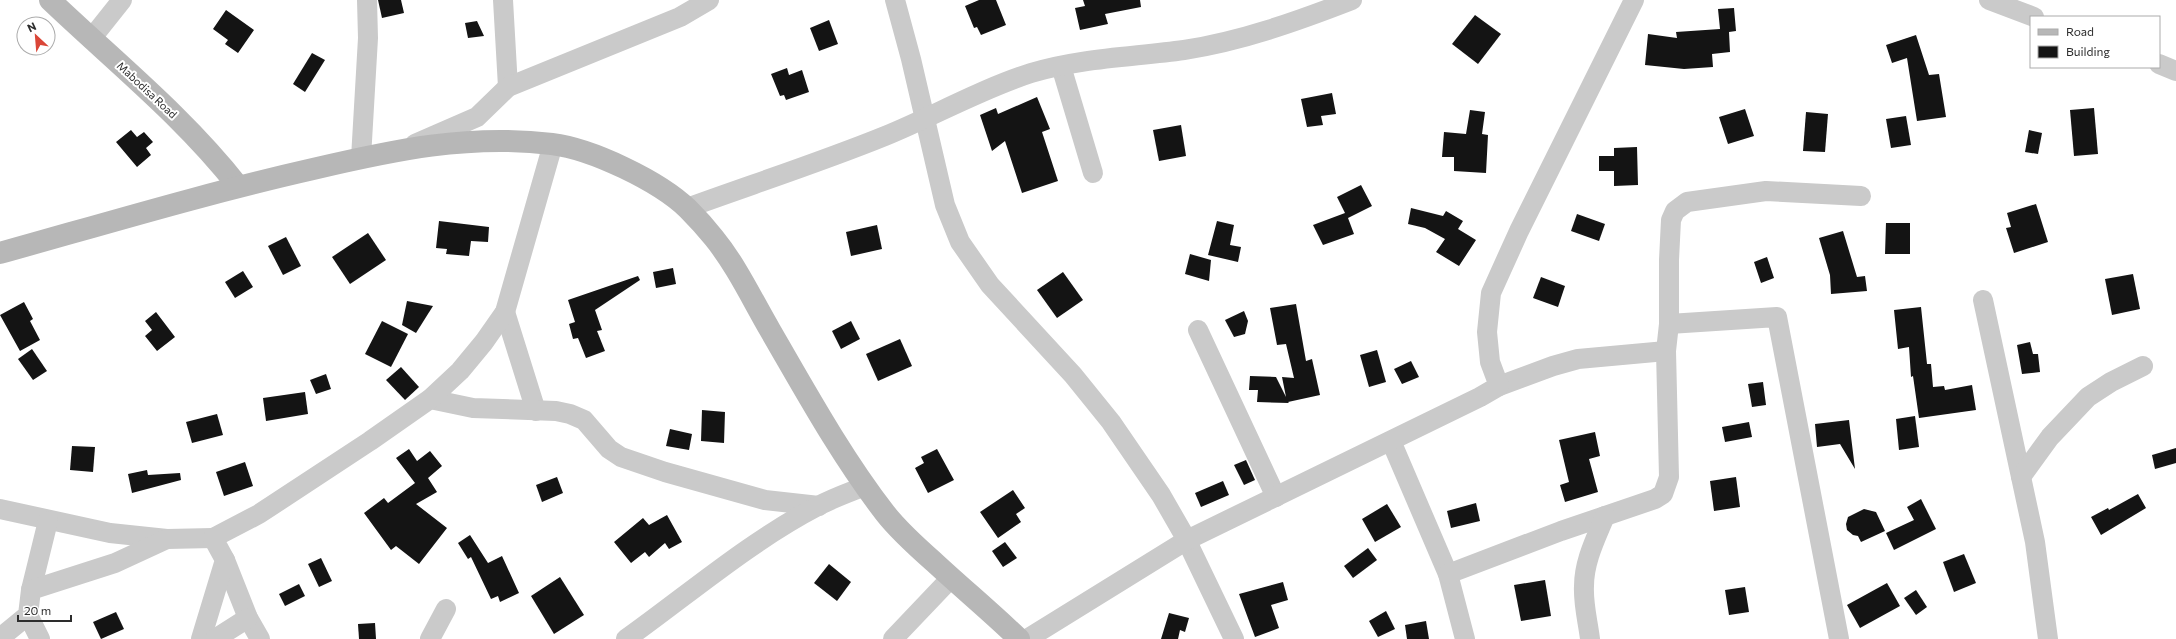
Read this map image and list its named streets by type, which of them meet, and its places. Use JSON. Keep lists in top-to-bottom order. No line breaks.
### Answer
{"streets":{"street":["Mabodisa Road"]},"legend":["Road","Building"],"scale_bar":"20 m","north":"top left"}
